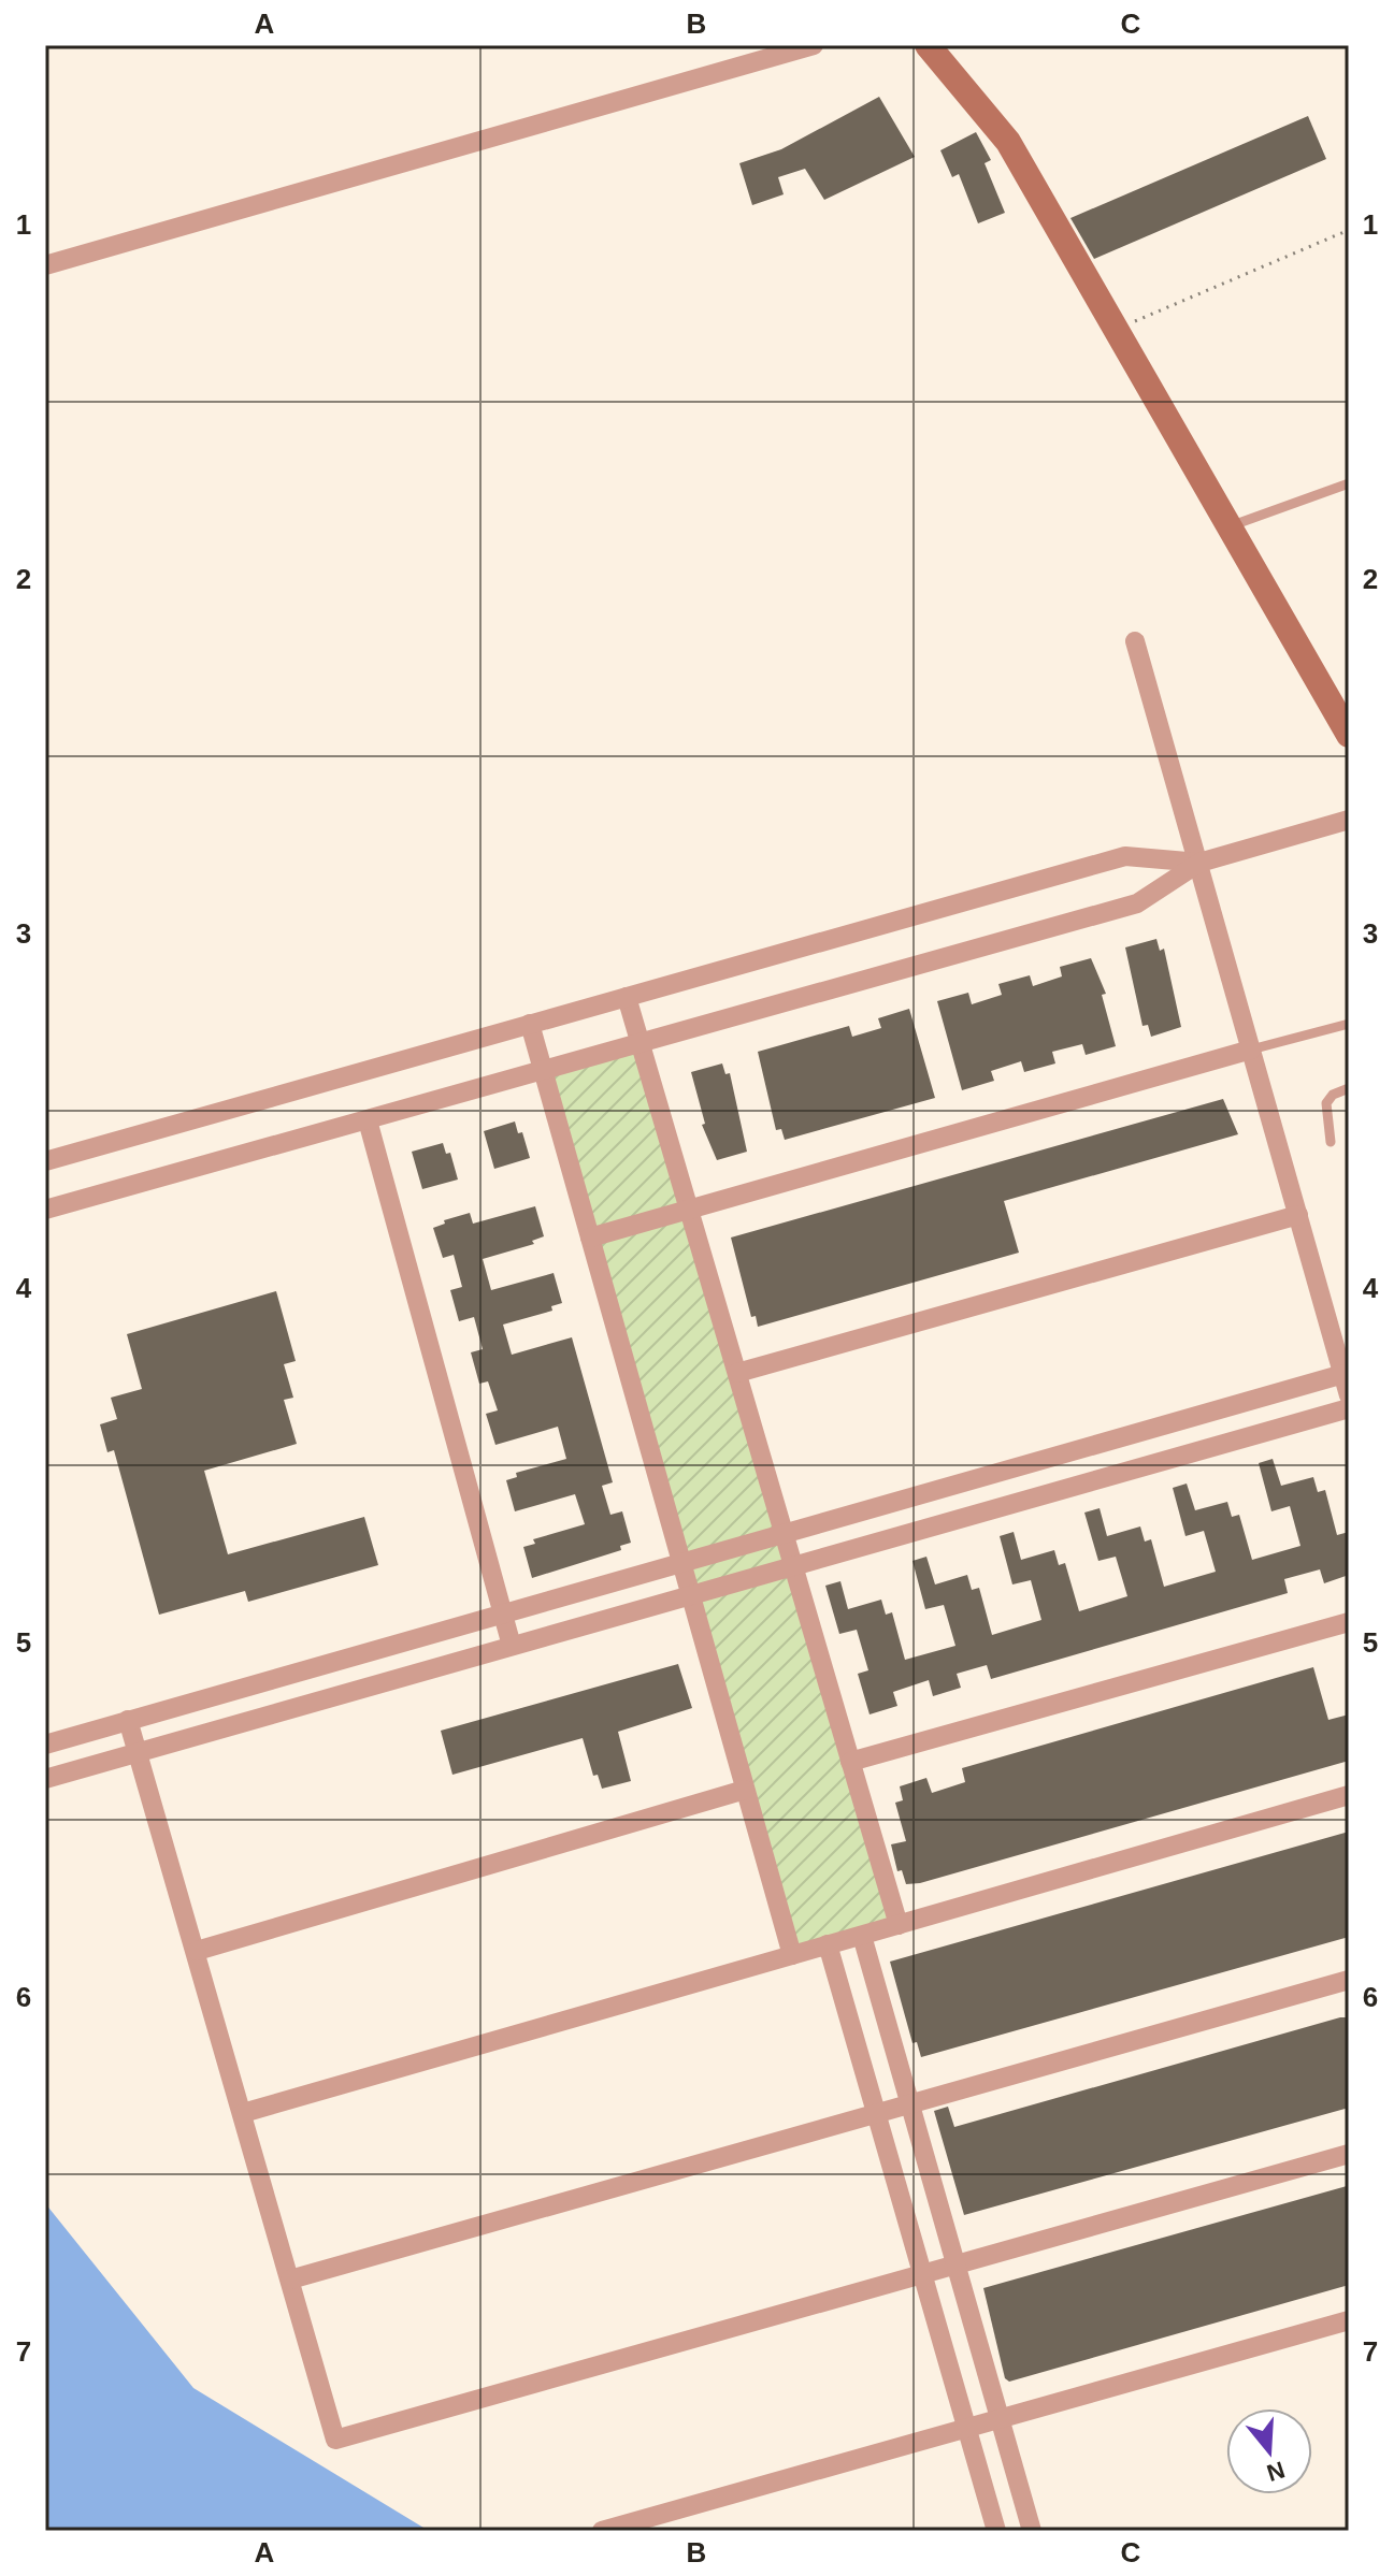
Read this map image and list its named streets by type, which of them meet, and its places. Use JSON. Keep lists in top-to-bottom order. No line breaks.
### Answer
{"north":"bottom","grid":{"columns":["A","B","C"],"rows":["1","2","3","4","5","6","7"]}}
